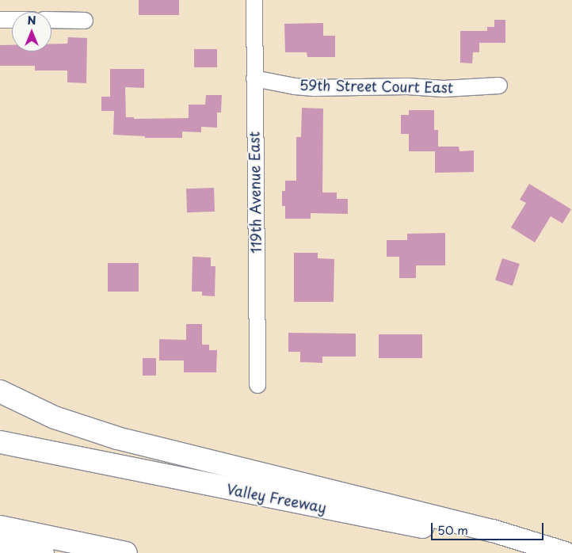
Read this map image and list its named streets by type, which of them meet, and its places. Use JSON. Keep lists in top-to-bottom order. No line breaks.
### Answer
{"streets":{"highway":["Valley Freeway"],"street":["59th Street Court East","119th Avenue East"]},"crossings":[["59th Street Court East","119th Avenue East"]],"scale_bar":"50 m","north":"top"}
